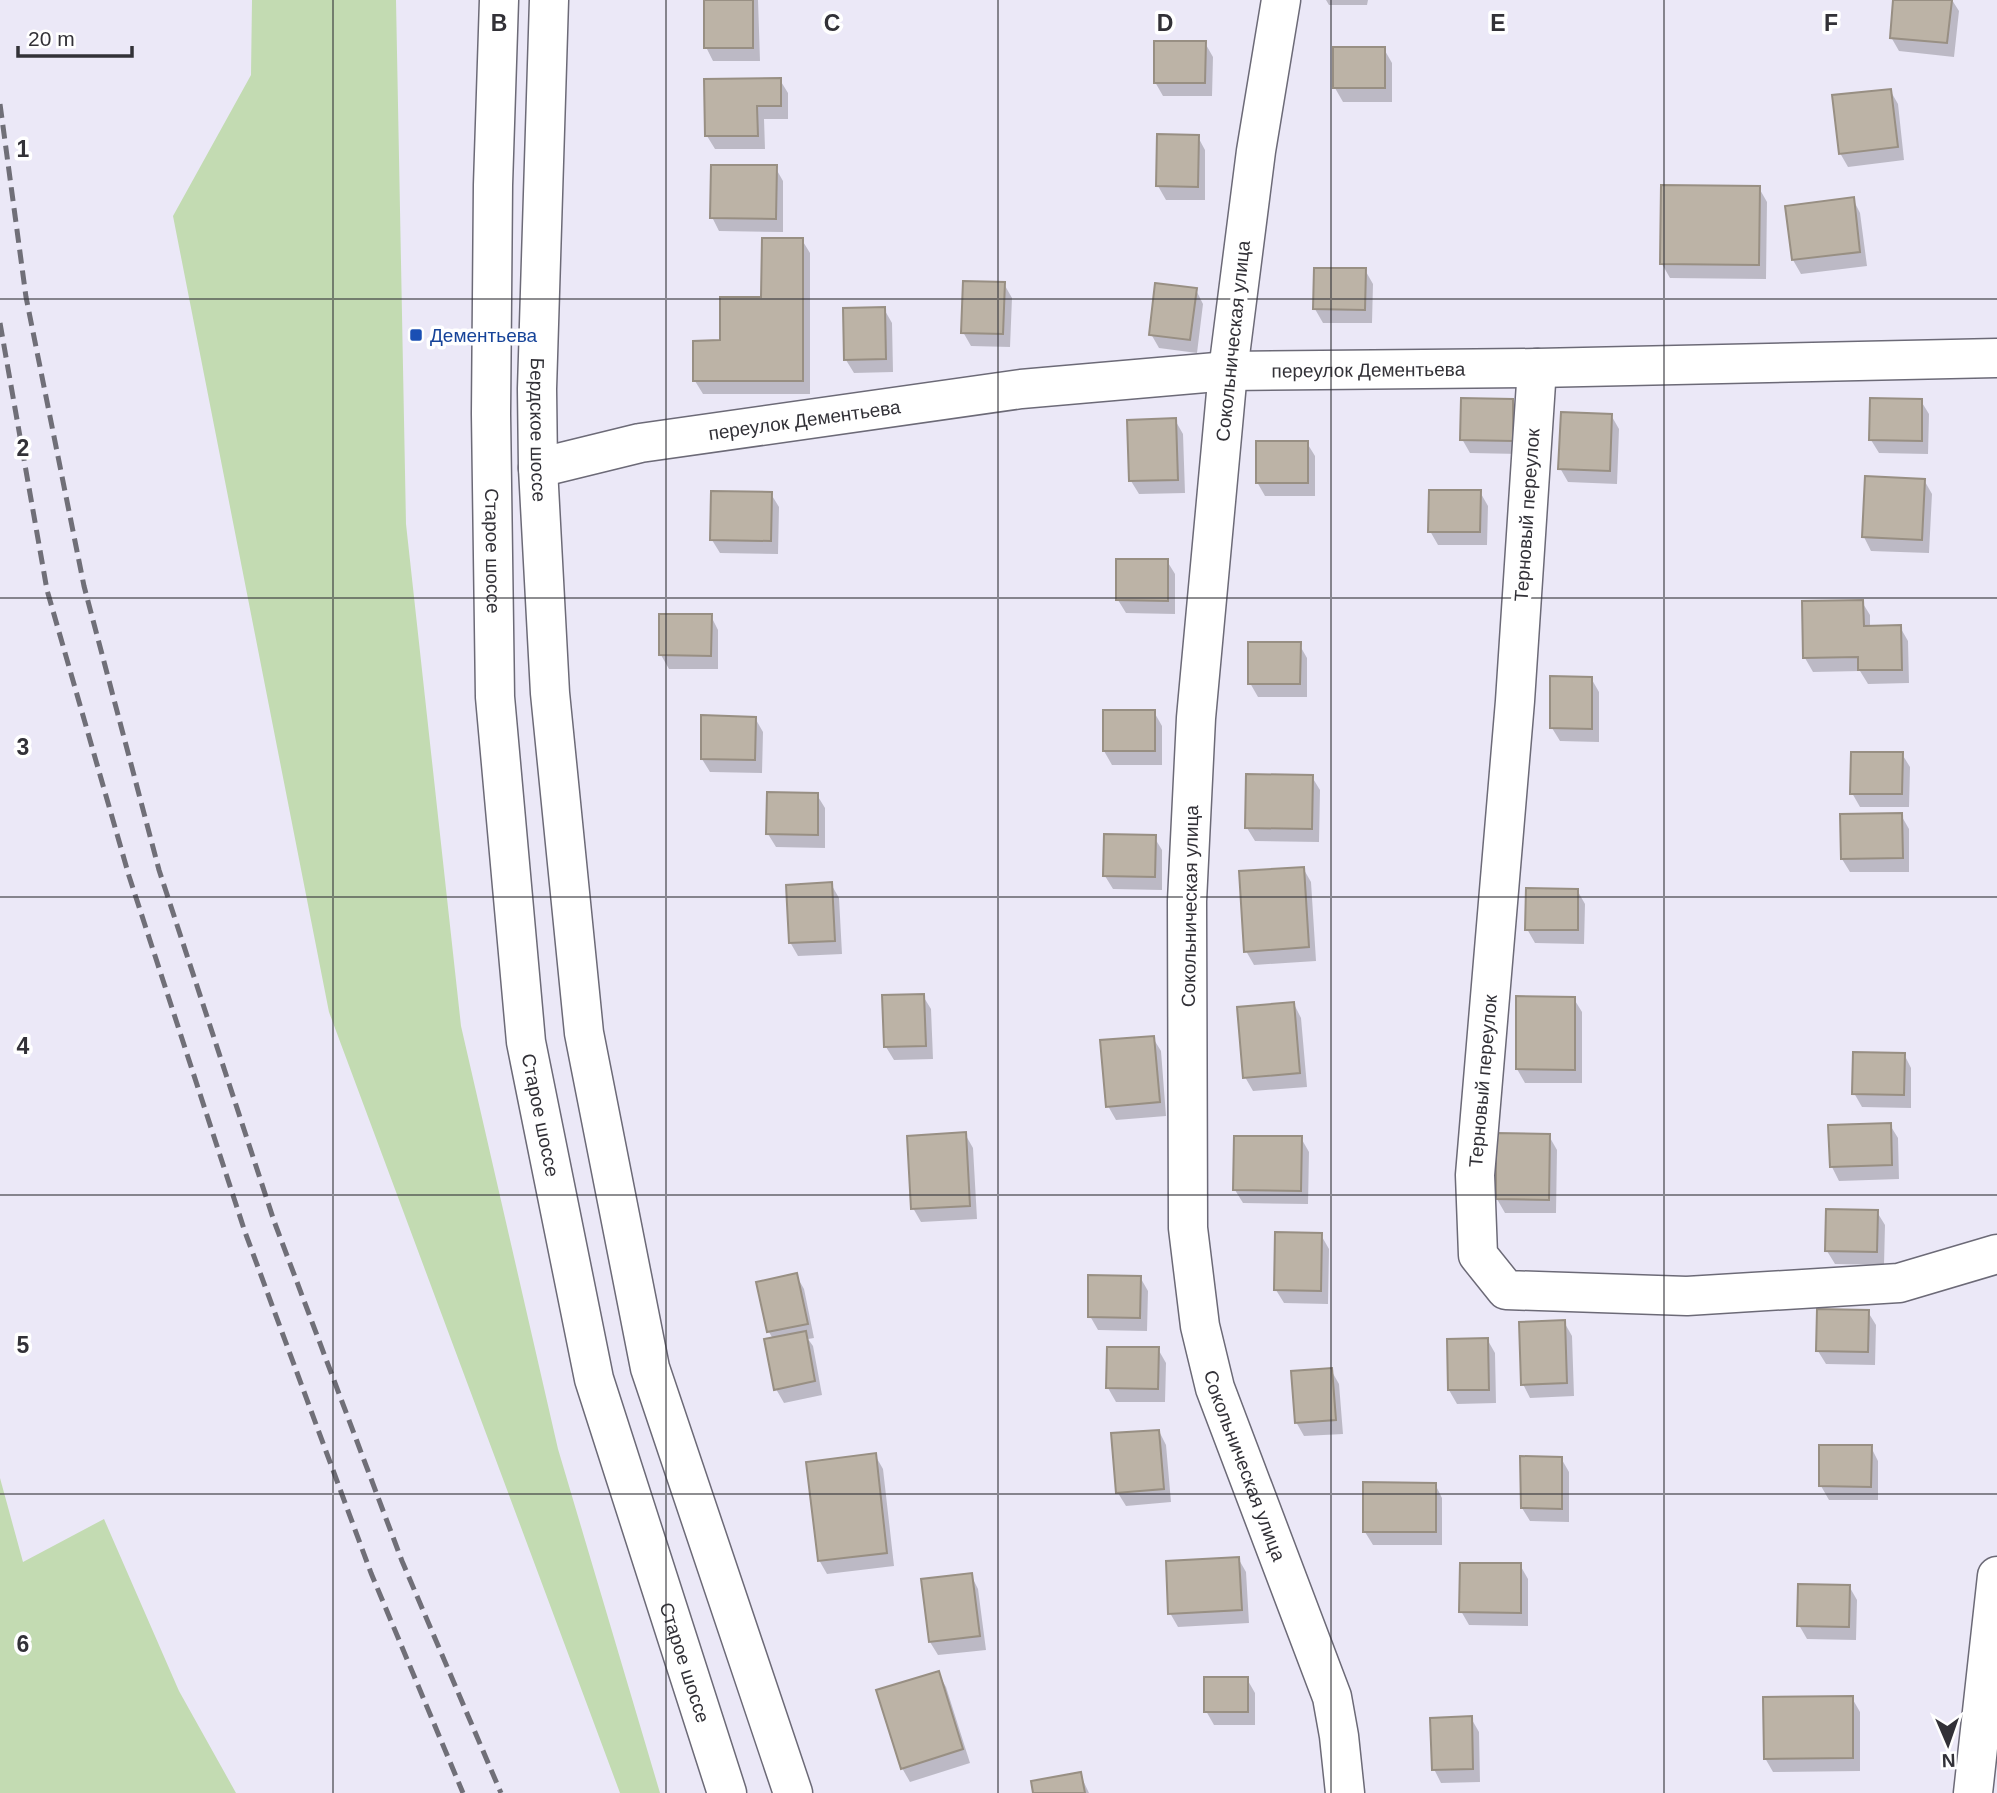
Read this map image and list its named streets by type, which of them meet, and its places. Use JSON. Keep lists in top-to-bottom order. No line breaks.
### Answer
{"streets":{"main road":["Сокольническая улица","переулок Дементьева","Бердское шоссе","Терновый переулок","Старое шоссе"]},"crossings":[["Сокольническая улица","переулок Дементьева"],["переулок Дементьева","Бердское шоссе"],["переулок Дементьева","Терновый переулок"]],"places":{"transit":["Дементьева"]},"scale_bar":"20 m","north":"bottom","grid":{"columns":["B","C","D","E","F"],"rows":["1","2","3","4","5","6"]}}
